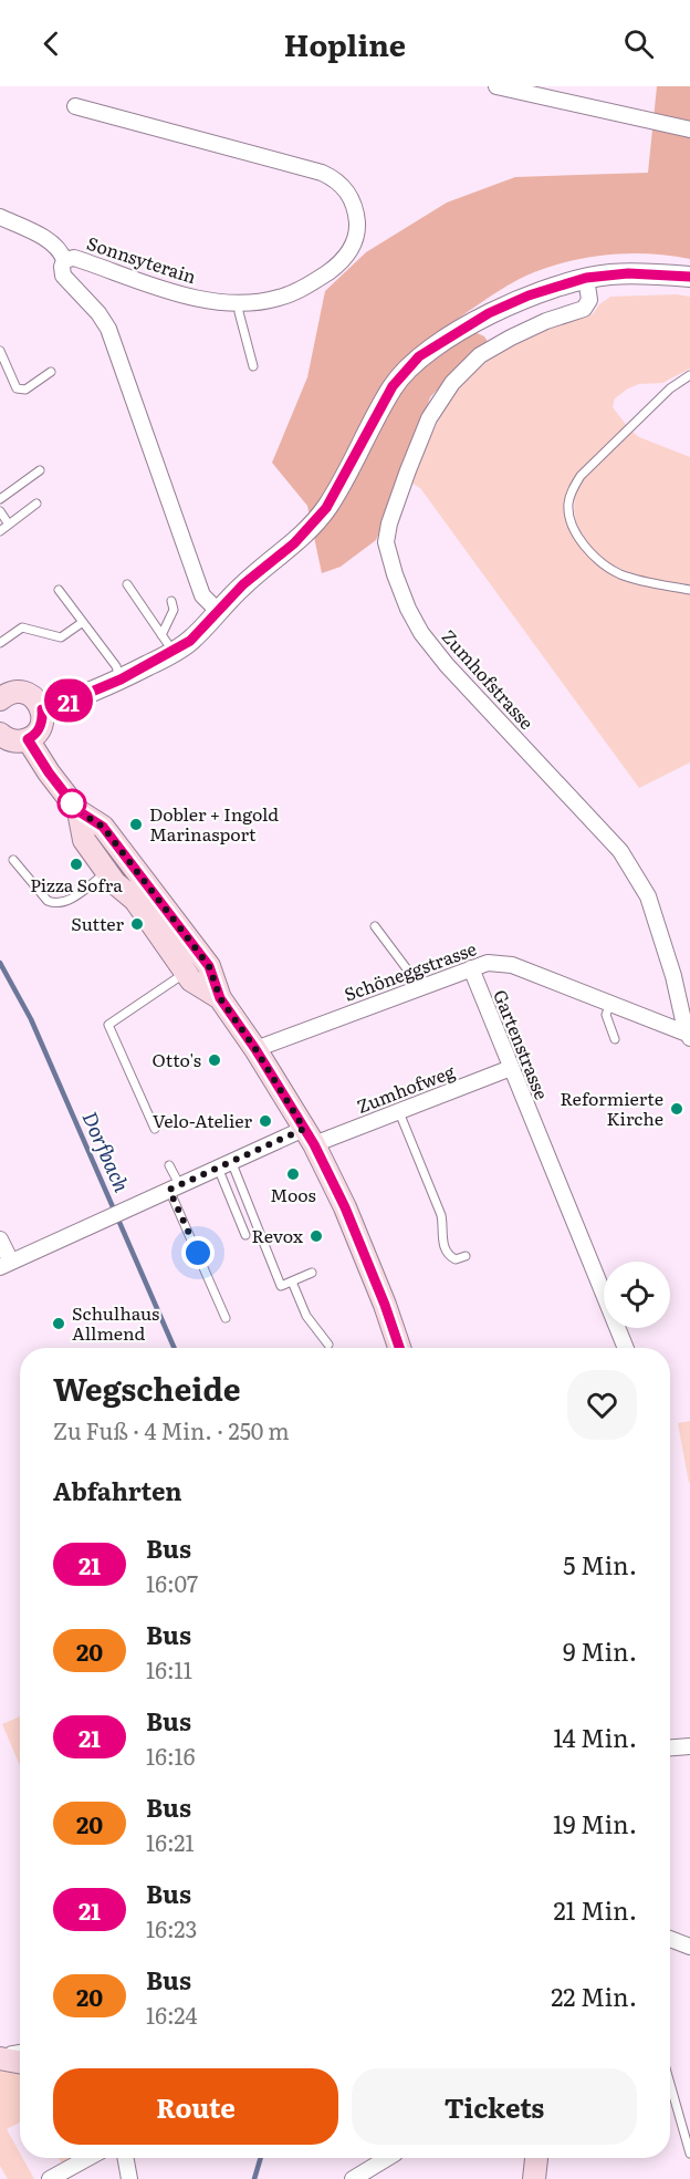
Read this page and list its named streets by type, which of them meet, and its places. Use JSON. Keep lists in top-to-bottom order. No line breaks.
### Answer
{"streets":{"street":["Sonnsyterain","Zumhofstrasse","Schöneggstrasse","Gartenstrasse","Zumhofweg"]},"crossings":[["Zumhofstrasse","Schöneggstrasse"],["Schöneggstrasse","Gartenstrasse"],["Gartenstrasse","Zumhofweg"]],"water":["Dorfbach"],"places":["Dobler + Ingold Marinasport","Pizza Sofra","Sutter","Otto's","Reformierte Kirche","Velo-Atelier","Moos","Revox","Schulhaus Allmend"],"lines":["bus line 21"],"page":{"header":"Hopline","on_map":"21","heading":[["Wegscheide","Zu Fuß · 4 Min. · 250 m"],"Abfahrten"],"list":[{"mark":"21","name":"Bus","note":"16:07","value":"5 Min."},{"mark":"20","name":"Bus","note":"16:11","value":"9 Min."},{"mark":"21","name":"Bus","note":"16:16","value":"14 Min."},{"mark":"20","name":"Bus","note":"16:21","value":"19 Min."},{"mark":"21","name":"Bus","note":"16:23","value":"21 Min."},{"mark":"20","name":"Bus","note":"16:24","value":"22 Min."}],"buttons":["Route","Tickets"]}}
